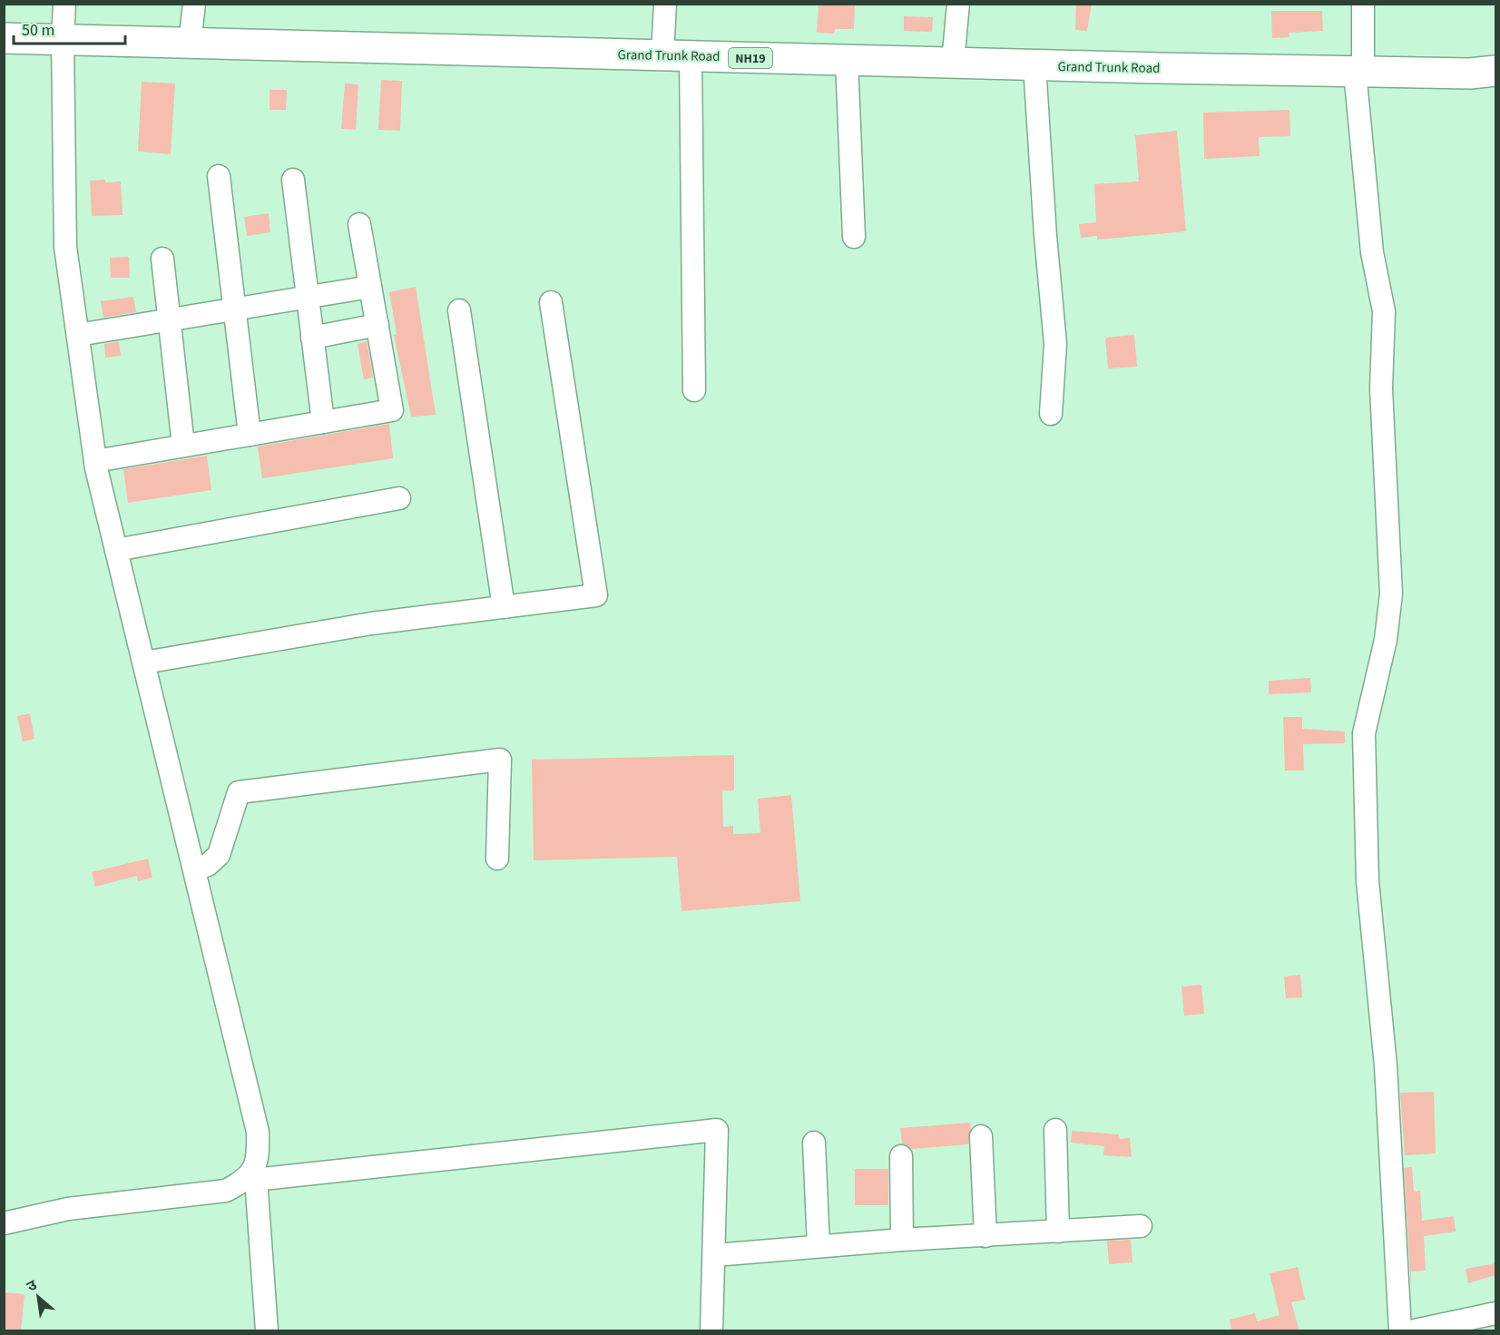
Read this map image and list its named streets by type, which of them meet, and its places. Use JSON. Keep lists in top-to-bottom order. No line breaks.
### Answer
{"streets":{"highway":["Grand Trunk Road","NH19"]},"scale_bar":"50 m","north":"top left"}
